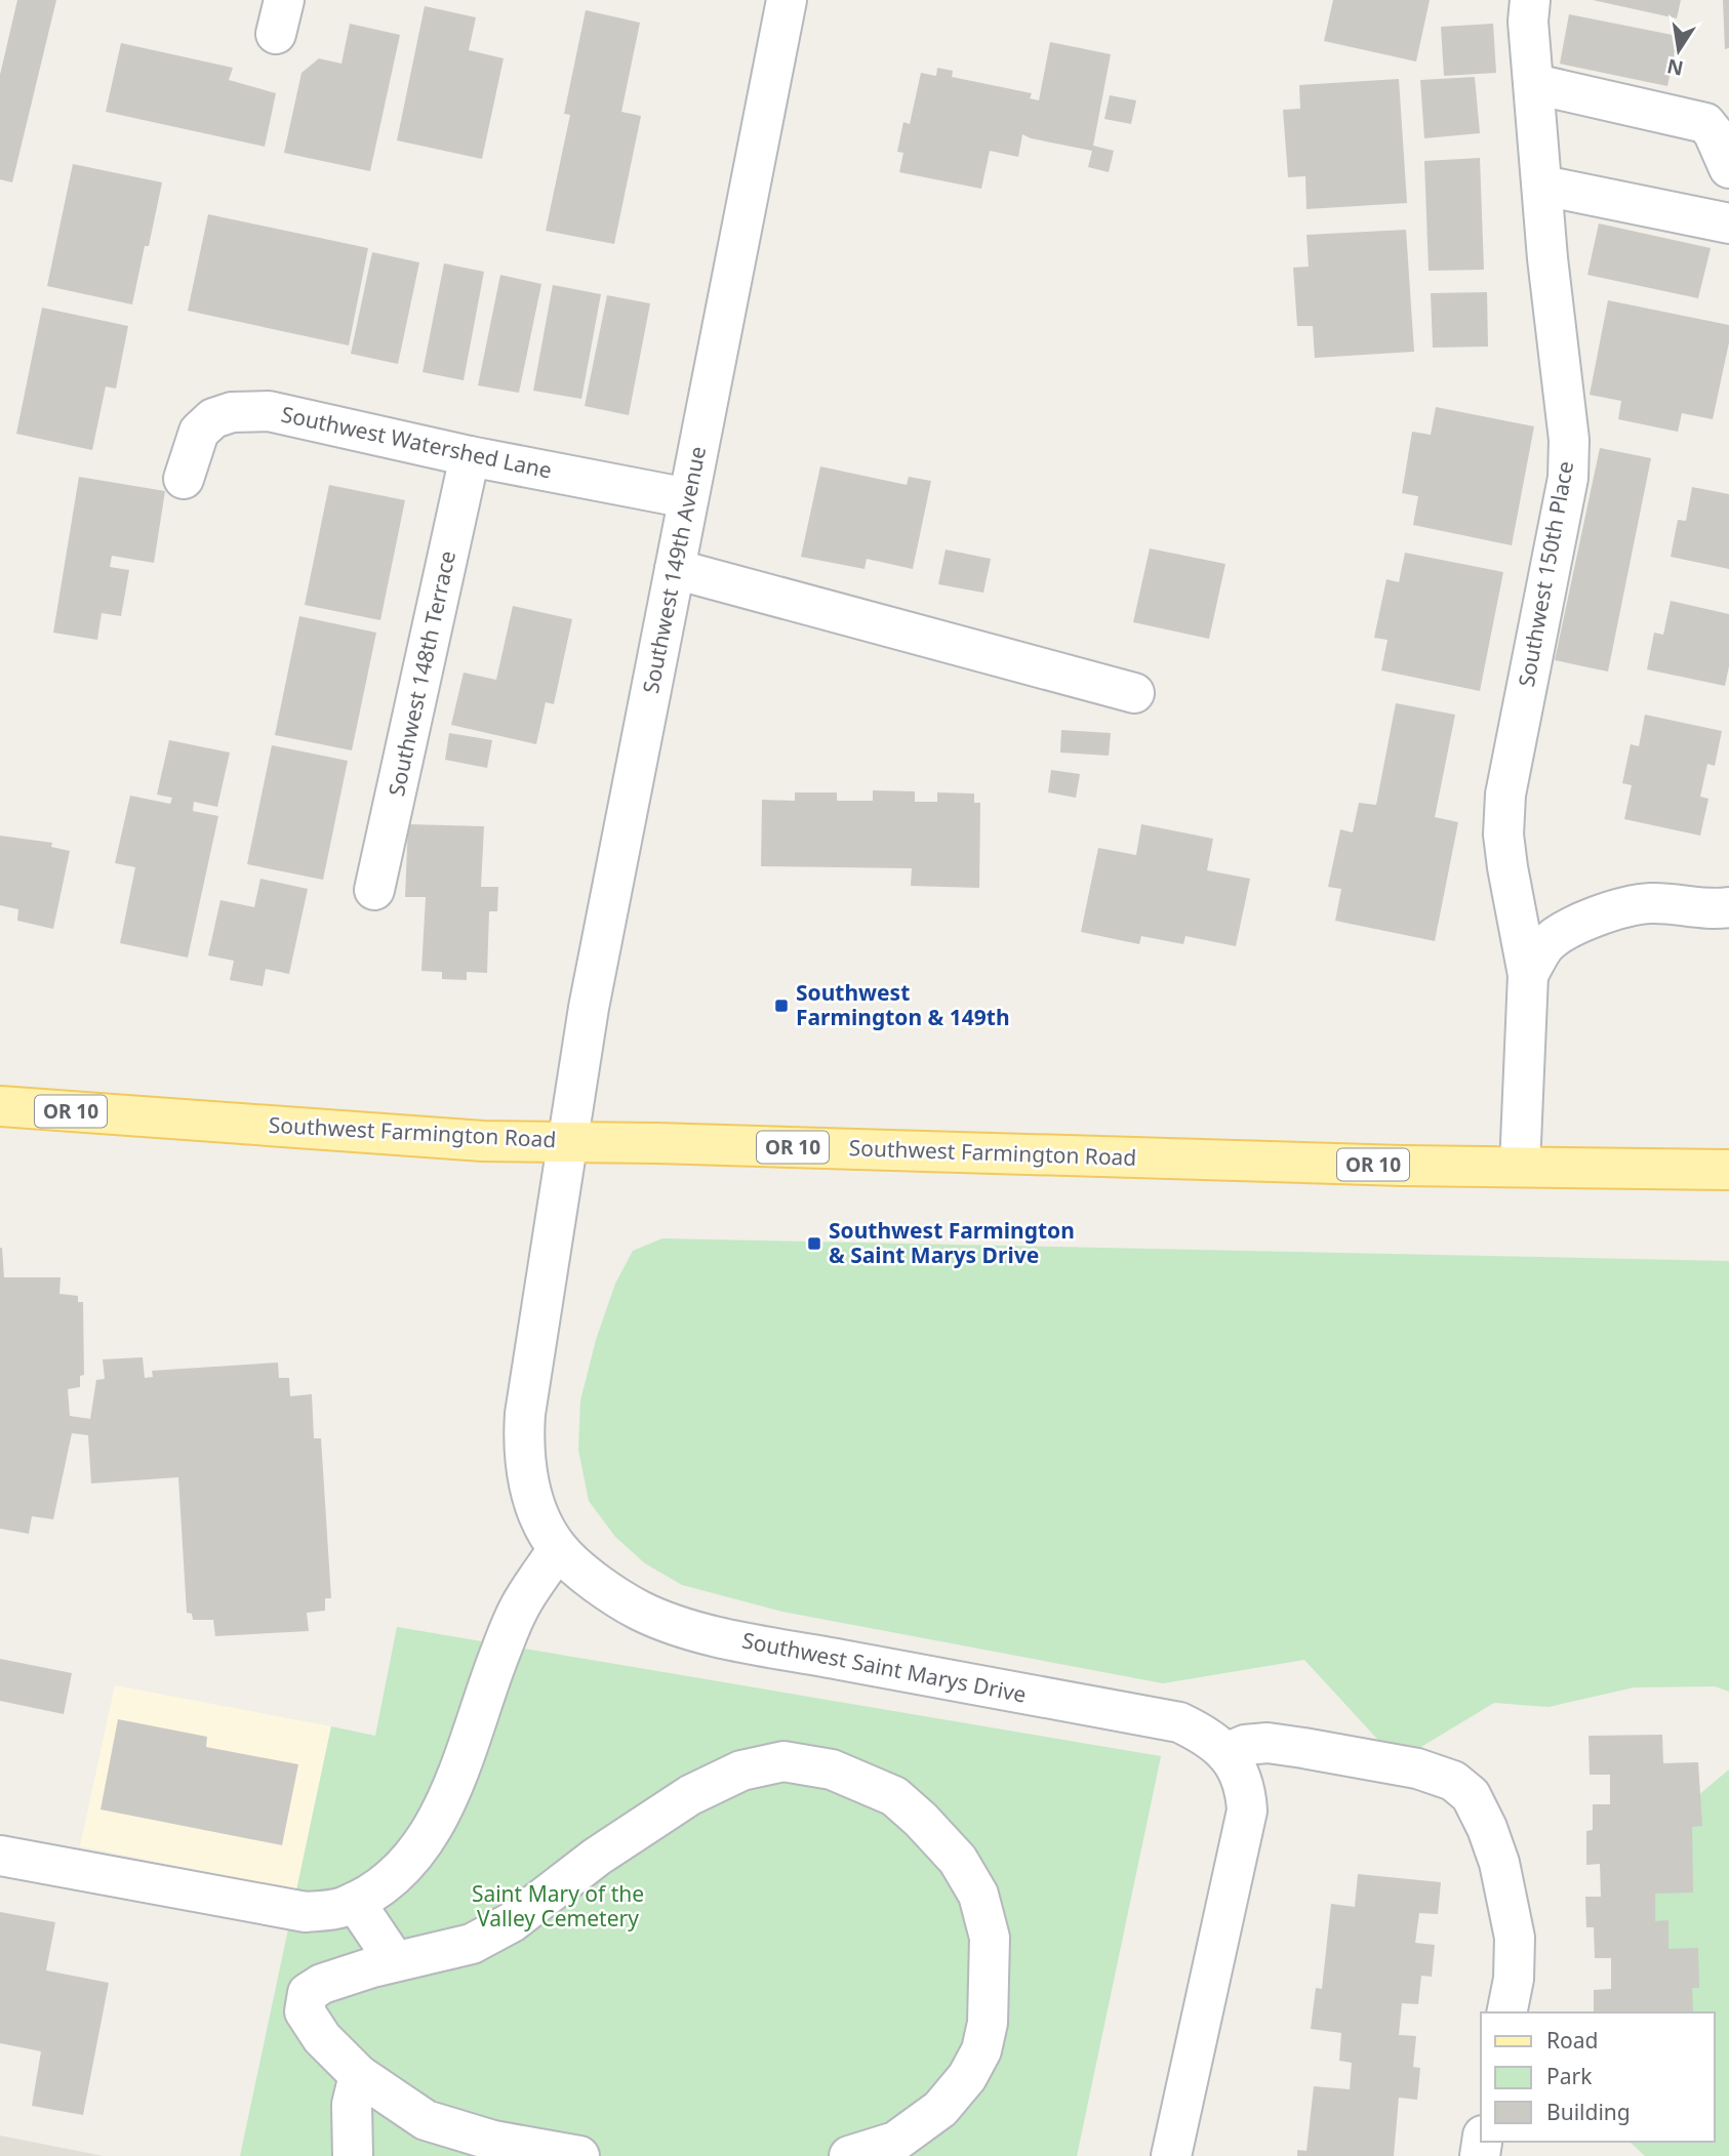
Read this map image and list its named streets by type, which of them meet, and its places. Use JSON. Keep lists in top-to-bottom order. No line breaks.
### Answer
{"streets":{"main road":["OR 10","Southwest Farmington Road"],"street":["Southwest Watershed Lane","Southwest 149th Avenue","Southwest 150th Place","Southwest 148th Terrace","Southwest Saint Marys Drive"]},"crossings":[["Southwest Watershed Lane","Southwest 149th Avenue"],["Southwest Watershed Lane","Southwest 148th Terrace"],["Southwest 149th Avenue","Southwest Farmington Road"],["Southwest 149th Avenue","Southwest Saint Marys Drive"],["Southwest 150th Place","Southwest Farmington Road"],["Southwest Farmington Road","Southwest Saint Marys Drive"]],"parks":["Saint Mary of the Valley Cemetery"],"places":{"transit":["Southwest Farmington & 149th","Southwest Farmington & Saint Marys Drive"]},"legend":["Road","Park","Building"],"north":"bottom"}
